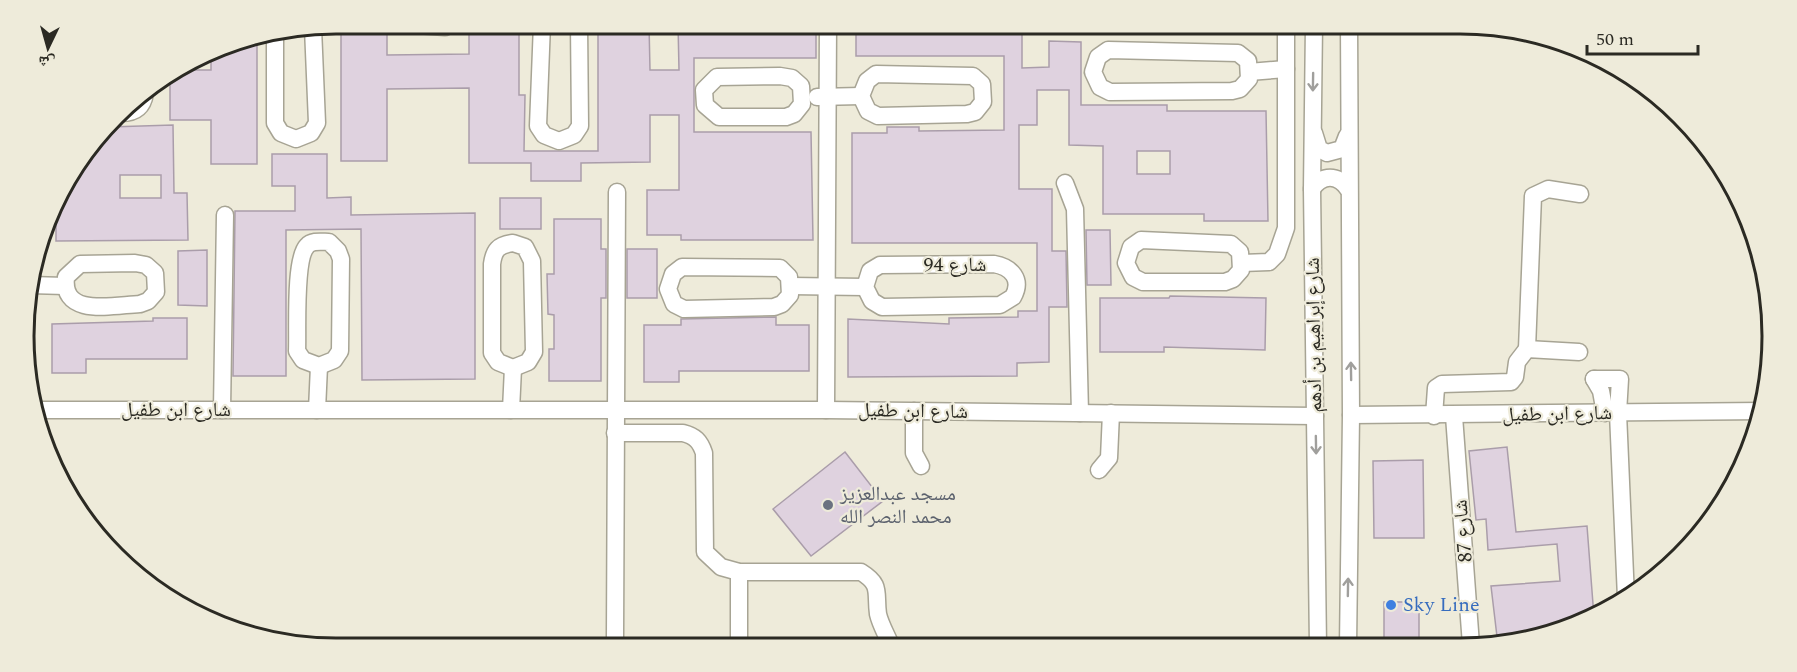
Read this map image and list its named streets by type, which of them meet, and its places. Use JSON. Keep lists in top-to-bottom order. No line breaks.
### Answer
{"streets":{"street":["شارع 94","شارع إبراهيم بن أدهم","شارع ابن طفيل","شارع 87"]},"crossings":[["شارع إبراهيم بن أدهم","شارع ابن طفيل"],["شارع ابن طفيل","شارع 87"]],"places":["مسجد عبدالعزيز محمد النصر الله","Sky Line"],"scale_bar":"50 m","north":"bottom"}
